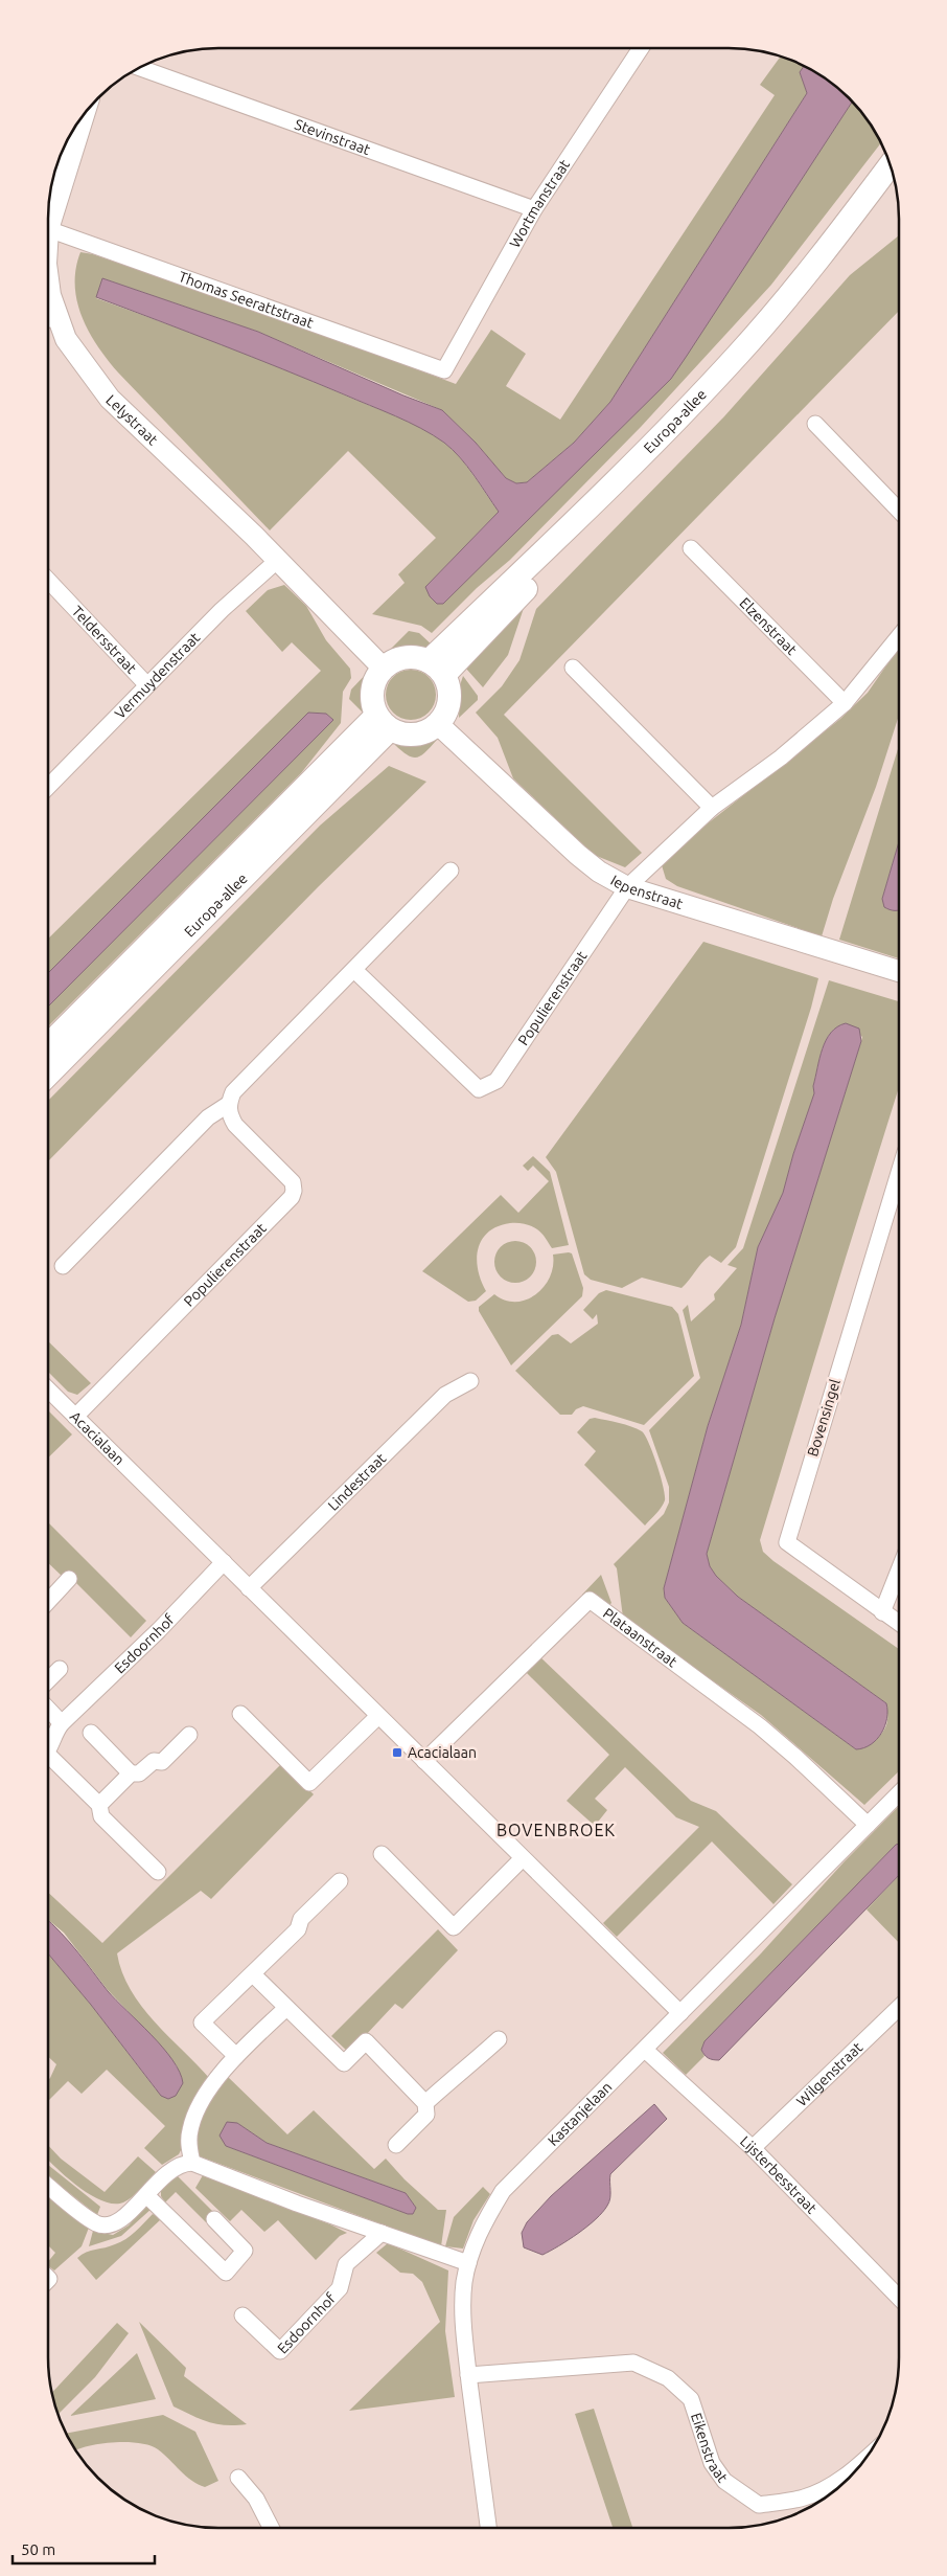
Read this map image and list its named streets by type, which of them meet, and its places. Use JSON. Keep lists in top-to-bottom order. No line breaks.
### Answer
{"streets":{"main road":["Europa-allee"],"street":["Stevinstraat","Wortmanstraat","Thomas Seerattstraat","Lelystraat","Elzenstraat","Teldersstraat","Vermuydenstraat","Iepenstraat","Populierenstraat","Bovensingel","Acacialaan","Lindestraat","Plataanstraat","Esdoornhof","Wilgenstraat","Kastanjelaan","Lijsterbesstraat","Eikenstraat"]},"crossings":[["Stevinstraat","Wortmanstraat"],["Wortmanstraat","Thomas Seerattstraat"],["Lelystraat","Europa-allee"],["Lelystraat","Vermuydenstraat"],["Lelystraat","Iepenstraat"],["Europa-allee","Iepenstraat"],["Teldersstraat","Vermuydenstraat"],["Iepenstraat","Populierenstraat"],["Populierenstraat","Acacialaan"],["Acacialaan","Lindestraat"],["Acacialaan","Plataanstraat"],["Acacialaan","Esdoornhof"],["Acacialaan","Kastanjelaan"],["Plataanstraat","Kastanjelaan"],["Wilgenstraat","Lijsterbesstraat"],["Kastanjelaan","Lijsterbesstraat"],["Kastanjelaan","Eikenstraat"]],"districts":["BOVENBROEK"],"places":{"transit":["Acacialaan"]},"scale_bar":"50 m"}
